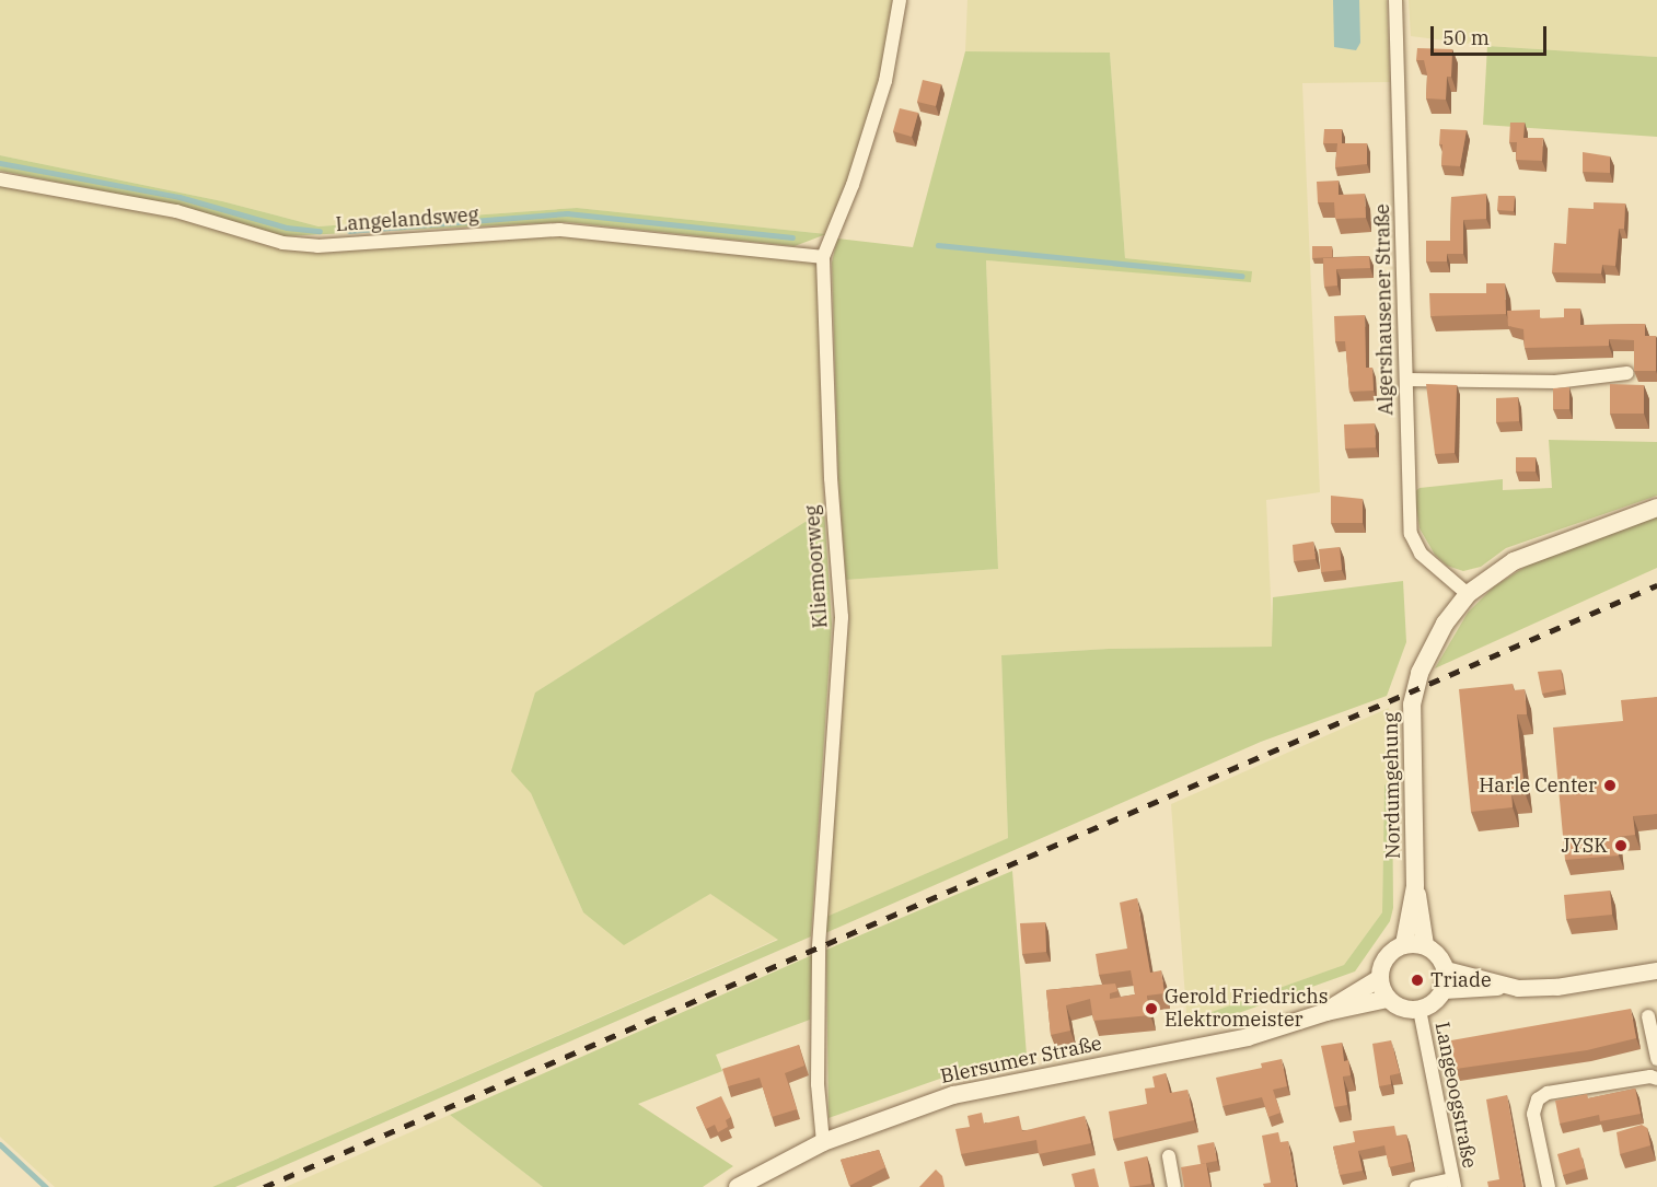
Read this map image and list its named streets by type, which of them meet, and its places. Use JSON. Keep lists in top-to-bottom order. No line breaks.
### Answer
{"streets":{"main road":["Nordumgehung","Blersumer Straße"],"street":["Langelandsweg","Algershausener Straße","Kliemoorweg","Langeoogstraße"]},"crossings":[["Langelandsweg","Kliemoorweg"],["Algershausener Straße","Nordumgehung"],["Kliemoorweg","Blersumer Straße"],["Nordumgehung","Blersumer Straße"],["Nordumgehung","Langeoogstraße"],["Blersumer Straße","Langeoogstraße"]],"places":["Harle Center","JYSK","Triade","Gerold Friedrichs Elektromeister"],"scale_bar":"50 m"}
